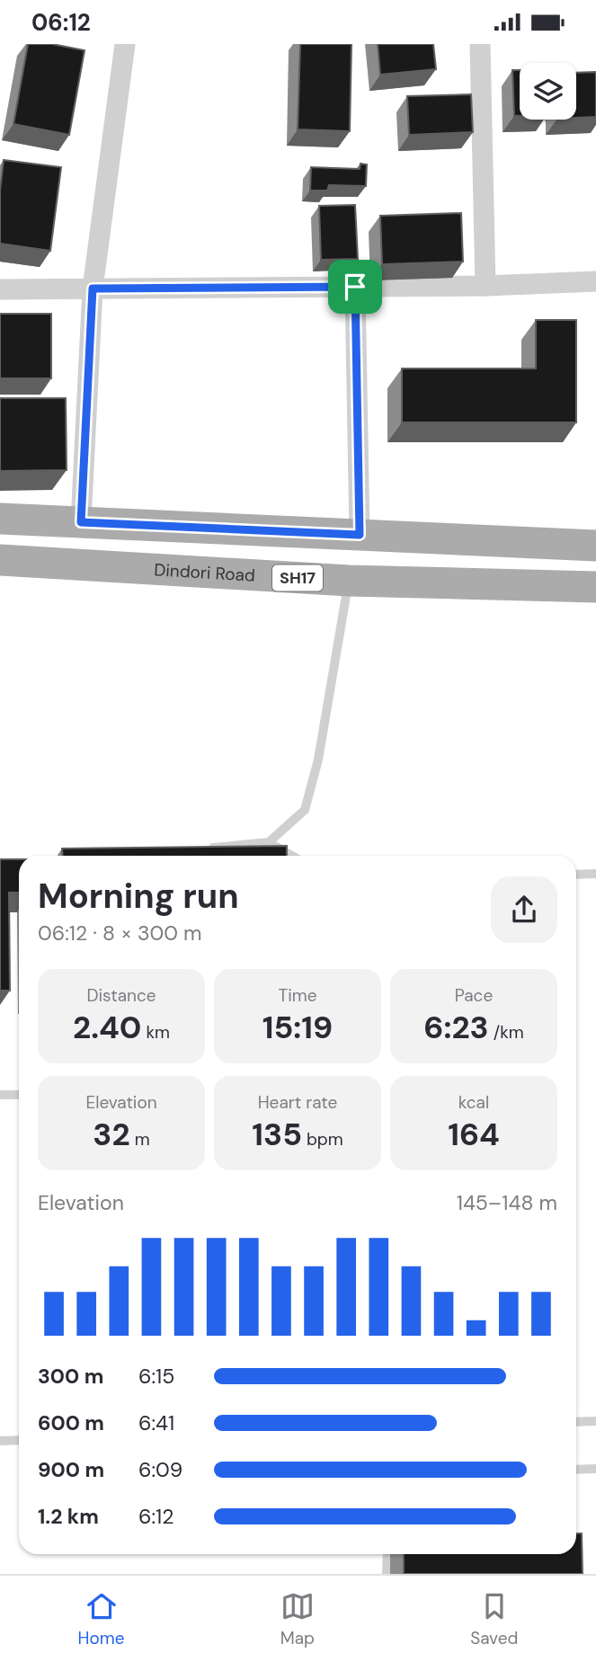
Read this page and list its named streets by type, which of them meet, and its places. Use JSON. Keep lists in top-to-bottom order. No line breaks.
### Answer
{"streets":{"main road":["Dindori Road","SH17"]},"page":{"status":"06:12","heading":["Morning run","06:12 · 8 × 300 m"],"stats":[["Distance","2.40 km"],["Time","15:19"],["Pace","6:23 /km"],["Elevation","32 m"],["Heart rate","135 bpm"],["kcal","164"]],"chart":["Elevation","145–148 m"],"list":[{"name":"300 m","note":"6:15"},{"name":"600 m","note":"6:41"},{"name":"900 m","note":"6:09"},{"name":"1.2 km","note":"6:12"}],"tabs":["Home","Map","Saved"]}}
